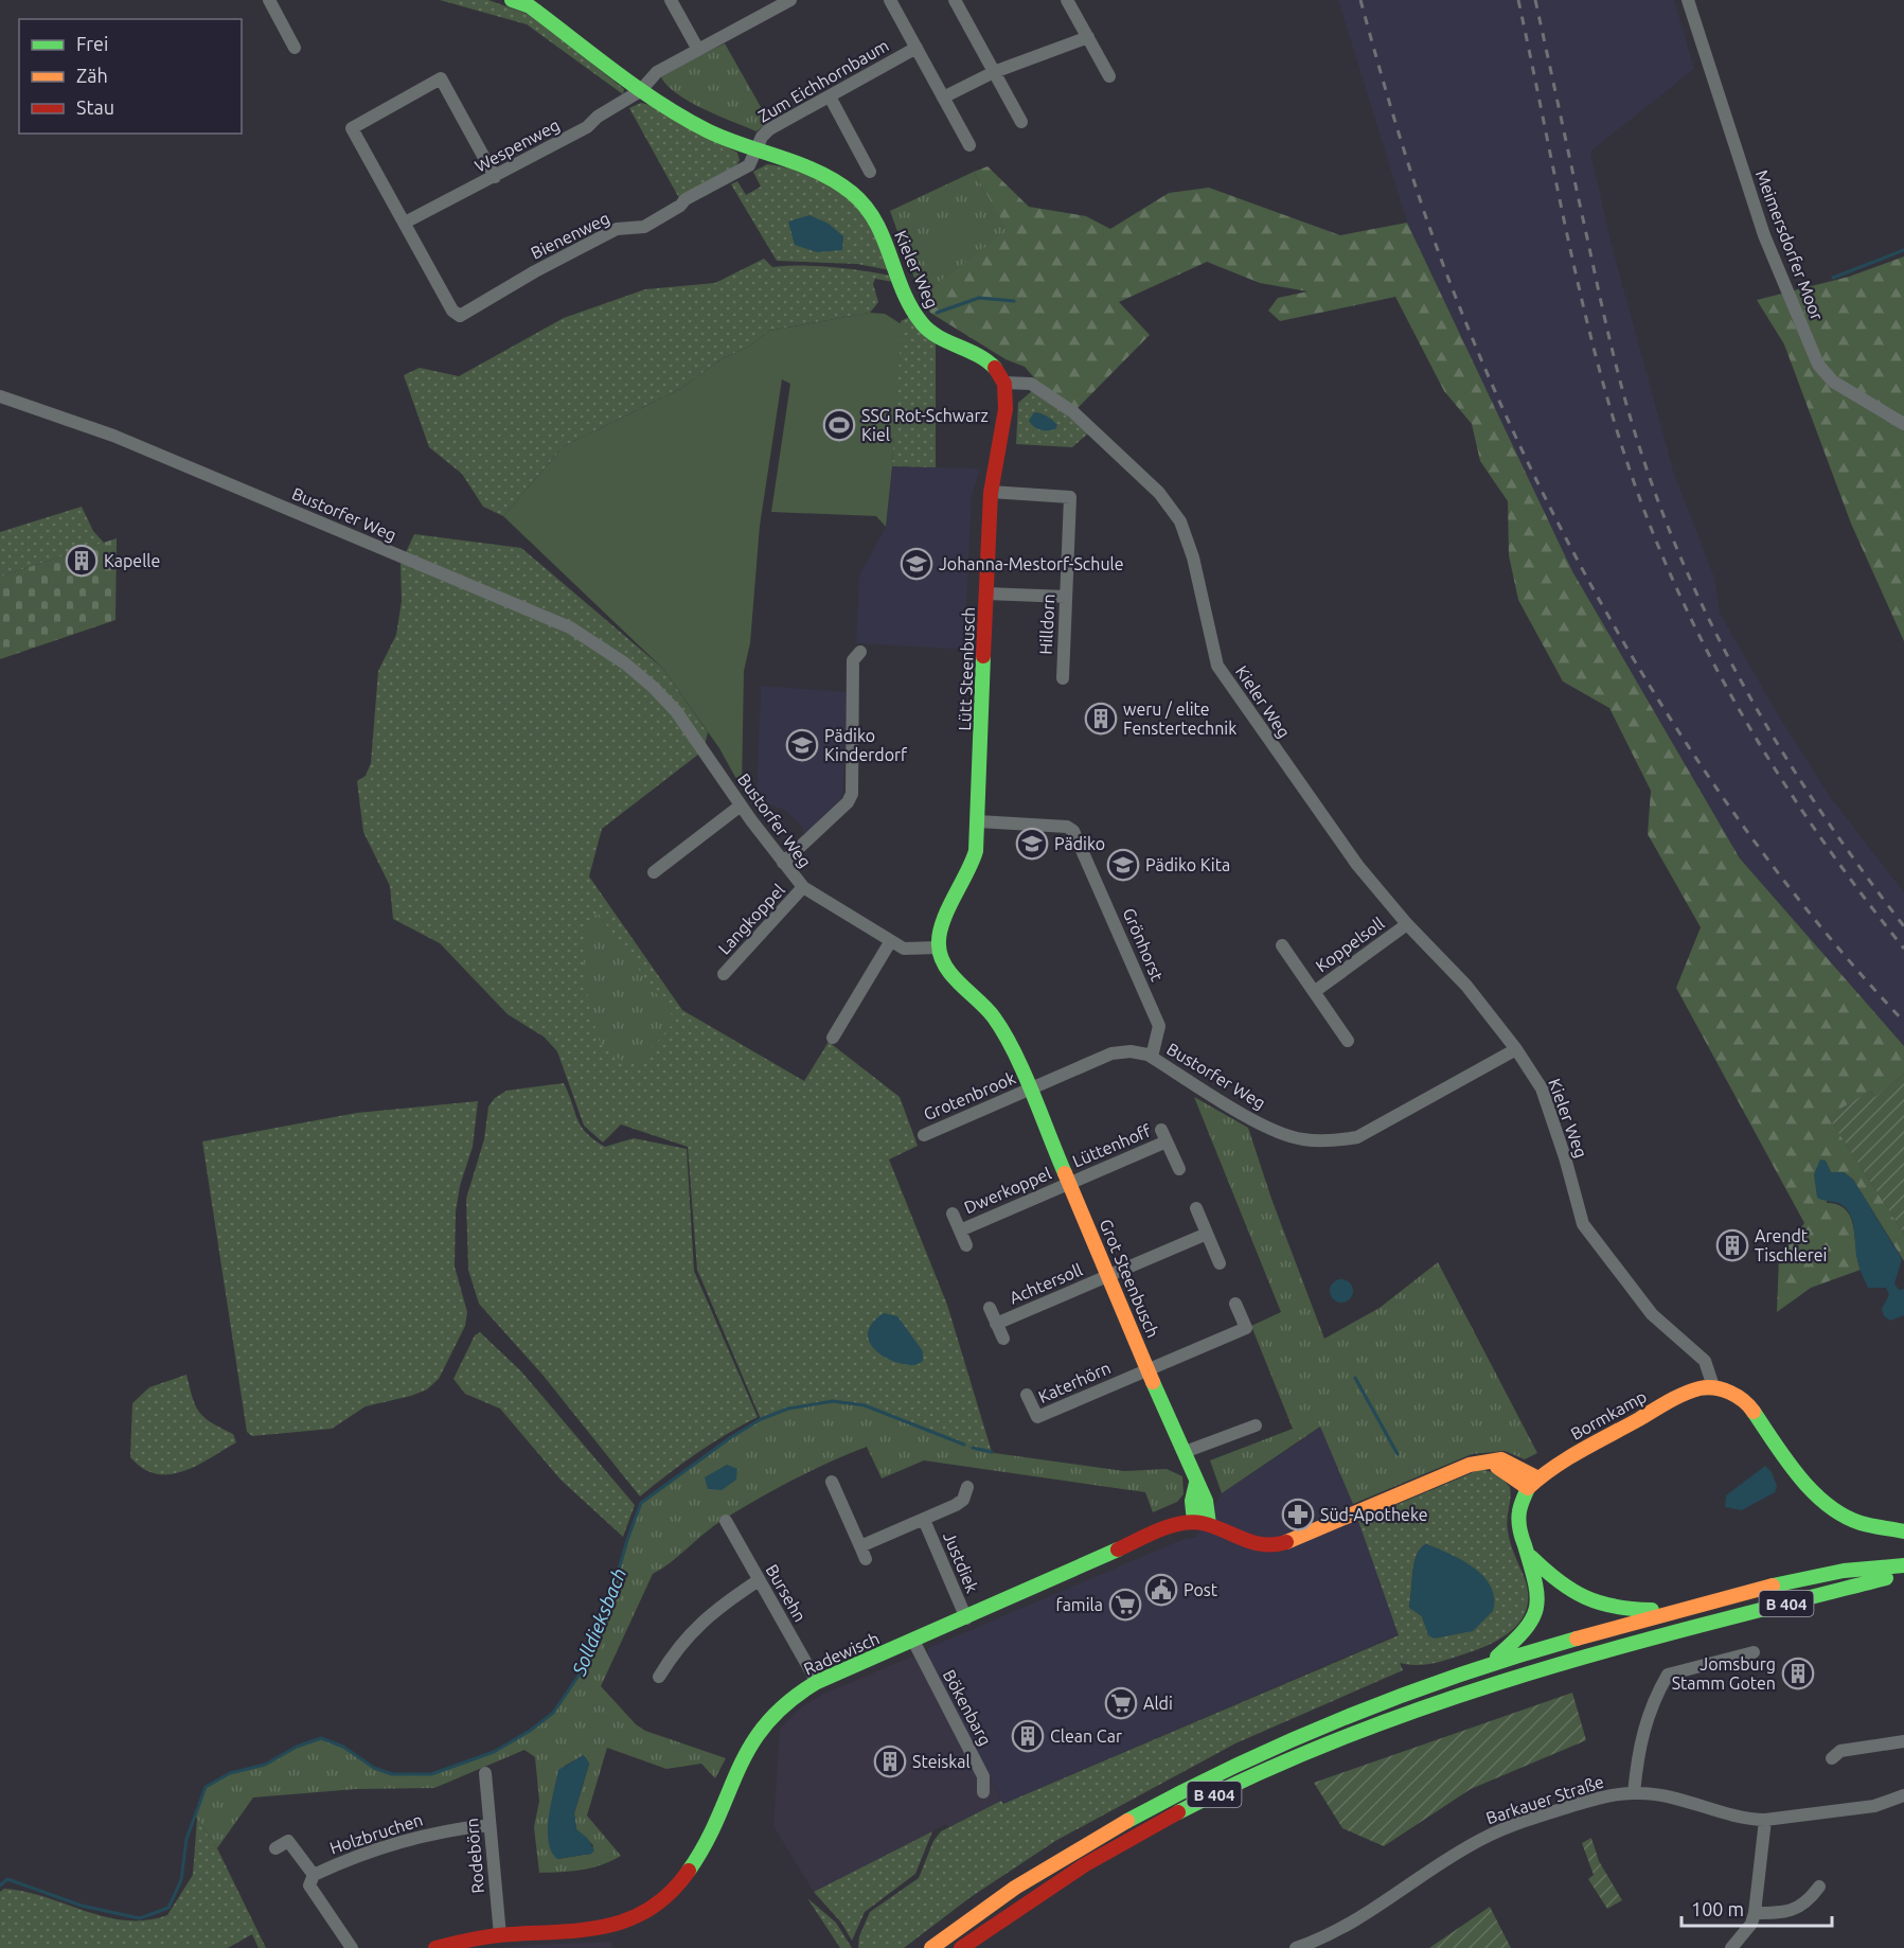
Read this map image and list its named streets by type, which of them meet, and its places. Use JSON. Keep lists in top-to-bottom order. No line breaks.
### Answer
{"streets":{"main road":["Kieler Weg","Lütt Steenbusch","Grot Steenbusch","Bormkamp","B 404","Radewisch"],"street":["Zum Eichhornbaum","Wespenweg","Bienenweg","Meimersdorfer Moor","Bustorfer Weg","Hilldorn","Langkoppel","Grönhorst","Koppelsoll","Grotenbrook","Lüttenhoff","Dwerkoppel","Achtersoll","Katerhörn","Justdiek","Bursehn","Bökenbarg","Barkauer Straße","Holzbruchen","Rodebörn"]},"crossings":[["Zum Eichhornbaum","Bienenweg"],["Zum Eichhornbaum","Kieler Weg"],["Wespenweg","Bienenweg"],["Wespenweg","Kieler Weg"],["Bienenweg","Kieler Weg"],["Kieler Weg","Bustorfer Weg"],["Kieler Weg","Lütt Steenbusch"],["Kieler Weg","Koppelsoll"],["Kieler Weg","Bormkamp"],["Bustorfer Weg","Lütt Steenbusch"],["Bustorfer Weg","Langkoppel"],["Bustorfer Weg","Grönhorst"],["Bustorfer Weg","Grotenbrook"],["Bustorfer Weg","Grot Steenbusch"],["Hilldorn","Lütt Steenbusch"],["Lütt Steenbusch","Grönhorst"],["Grotenbrook","Grot Steenbusch"],["Lüttenhoff","Dwerkoppel"],["Lüttenhoff","Grot Steenbusch"],["Dwerkoppel","Grot Steenbusch"],["Grot Steenbusch","Achtersoll"],["Grot Steenbusch","Katerhörn"],["Grot Steenbusch","Radewisch"],["Justdiek","Radewisch"],["Bursehn","Radewisch"],["Radewisch","Bökenbarg"],["Radewisch","Rodebörn"],["Holzbruchen","Rodebörn"]],"water":["Solldieksbach"],"places":{"sports":["SSG Rot-Schwarz Kiel"],"building":["Kapelle","weru / elite Fenstertechnik","Arendt Tischlerei","Jomsburg Stamm Goten","Clean Car","Steiskal"],"school or university":["Johanna-Mestorf-Schule","Pädiko Kinderdorf","Pädiko","Pädiko Kita"],"pharmacy":["Süd-Apotheke"],"public building":["Post"],"supermarket":["famila","Aldi"]},"legend":["Frei","Zäh","Stau"],"scale_bar":"100 m"}
